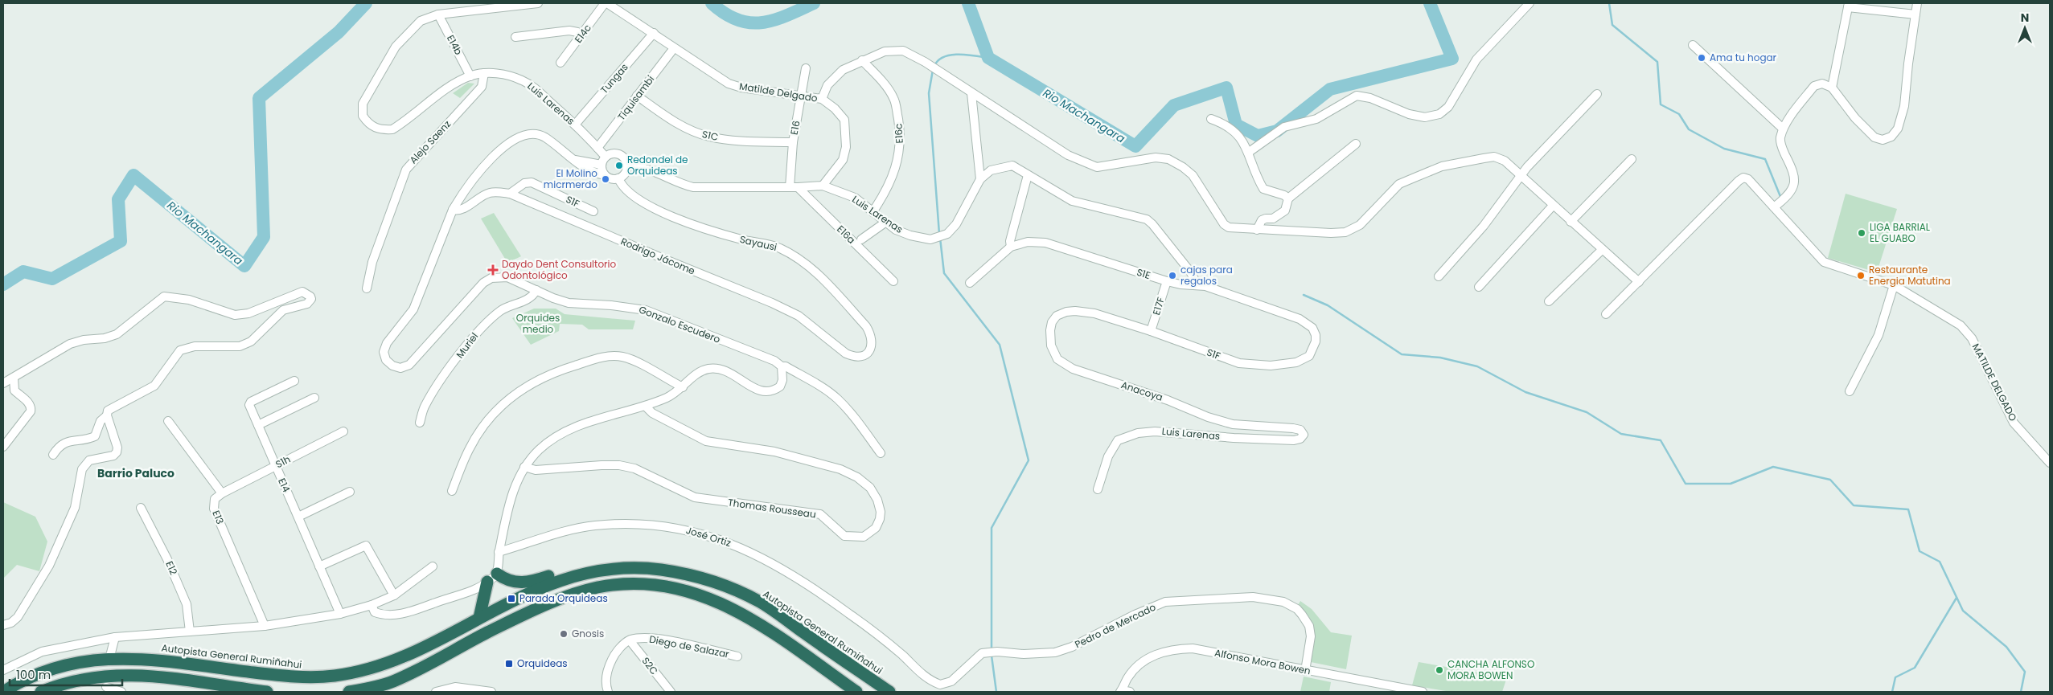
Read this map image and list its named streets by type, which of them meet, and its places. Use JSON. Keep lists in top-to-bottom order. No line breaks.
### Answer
{"streets":{"highway":["Autopista General Rumiñahui"],"street":["E14c","E14b","Tungas","Matilde Delgado","Tiquisambi","Luis Larenas","E16","E16c","S1C","Alejo Saenz","S1F","E16a","Sayausi","Rodrigo Jácome","S1E","E17F","Gonzalo Escudero","Muriel","MATILDE DELGADO","Anacoya","S1h","E14","Thomas Rousseau","E13","José Ortiz","E12","Pedro de Mercado","Diego de Salazar","Alfonso Mora Bowen","S2C"]},"crossings":[["E14c","Matilde Delgado"],["Tungas","Matilde Delgado"],["Tungas","Luis Larenas"],["Matilde Delgado","Tiquisambi"],["Matilde Delgado","Luis Larenas"],["Matilde Delgado","E16"],["Tiquisambi","Luis Larenas"],["Tiquisambi","S1C"],["Luis Larenas","E16"],["Luis Larenas","E16c"],["Luis Larenas","Alejo Saenz"],["Luis Larenas","E16a"],["Luis Larenas","Sayausi"],["Luis Larenas","Gonzalo Escudero"],["Luis Larenas","Anacoya"],["E16","S1C"],["E16","E16a"],["S1F","Rodrigo Jácome"],["S1F","S1E"],["S1F","E17F"],["S1F","Anacoya"],["Sayausi","Rodrigo Jácome"],["Sayausi","Gonzalo Escudero"],["Rodrigo Jácome","Gonzalo Escudero"],["S1E","E17F"],["Gonzalo Escudero","Muriel"],["S1h","E14"],["S1h","E13"],["José Ortiz","Pedro de Mercado"],["Pedro de Mercado","Alfonso Mora Bowen"],["Diego de Salazar","S2C"]],"districts":["Barrio Paluco"],"water":["Rio Machangara"],"parks":["Orquides medio"],"places":{"other":["Ama tu hogar","Redondel de Orquideas","El Molino micrmerdo","LIGA BARRIAL EL GUABO","cajas para regalos","Restaurante Energia Matutina","Gnosis","CANCHA ALFONSO MORA BOWEN"],"health":["Daydo Dent Consultorio Odontológico"],"transit":["Parada Orquideas","Orquideas"]},"scale_bar":"100 m","north":"top"}
